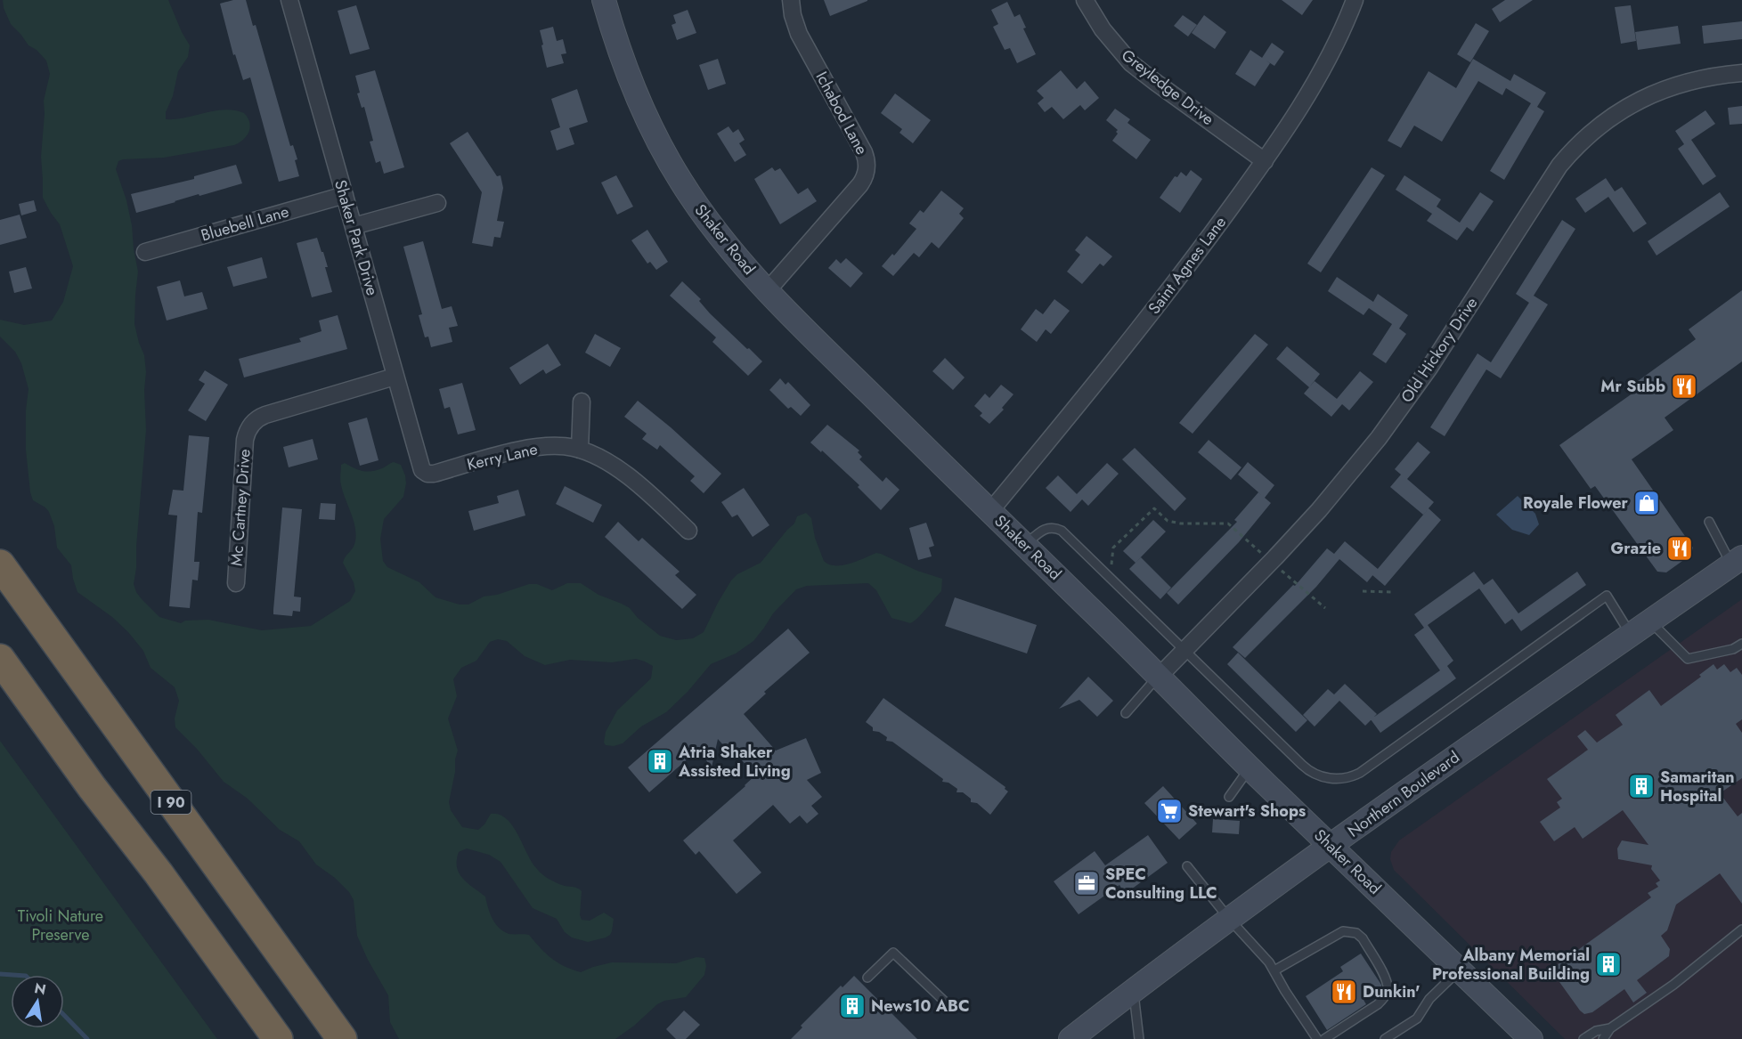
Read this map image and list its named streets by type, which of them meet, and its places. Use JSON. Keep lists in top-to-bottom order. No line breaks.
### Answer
{"streets":{"highway":["I 90"],"main road":["Shaker Road","Northern Boulevard"],"street":["Greyledge Drive","Ichabod Lane","Bluebell Lane","Shaker Park Drive","Saint Agnes Lane","Old Hickory Drive","Kerry Lane","Mc Cartney Drive"]},"crossings":[["Greyledge Drive","Saint Agnes Lane"],["Ichabod Lane","Shaker Road"],["Bluebell Lane","Shaker Park Drive"],["Shaker Park Drive","Kerry Lane"],["Shaker Park Drive","Mc Cartney Drive"],["Shaker Road","Saint Agnes Lane"],["Shaker Road","Old Hickory Drive"],["Shaker Road","Northern Boulevard"]],"parks":["Tivoli Nature Preserve"],"places":{"restaurant":["Mr Subb","Grazie","Dunkin'"],"shop":["Royale Flower"],"building":["Atria Shaker Assisted Living","Samaritan Hospital","Albany Memorial Professional Building","News10 ABC"],"supermarket":["Stewart's Shops"],"office":["SPEC Consulting LLC"]},"north":"top"}
